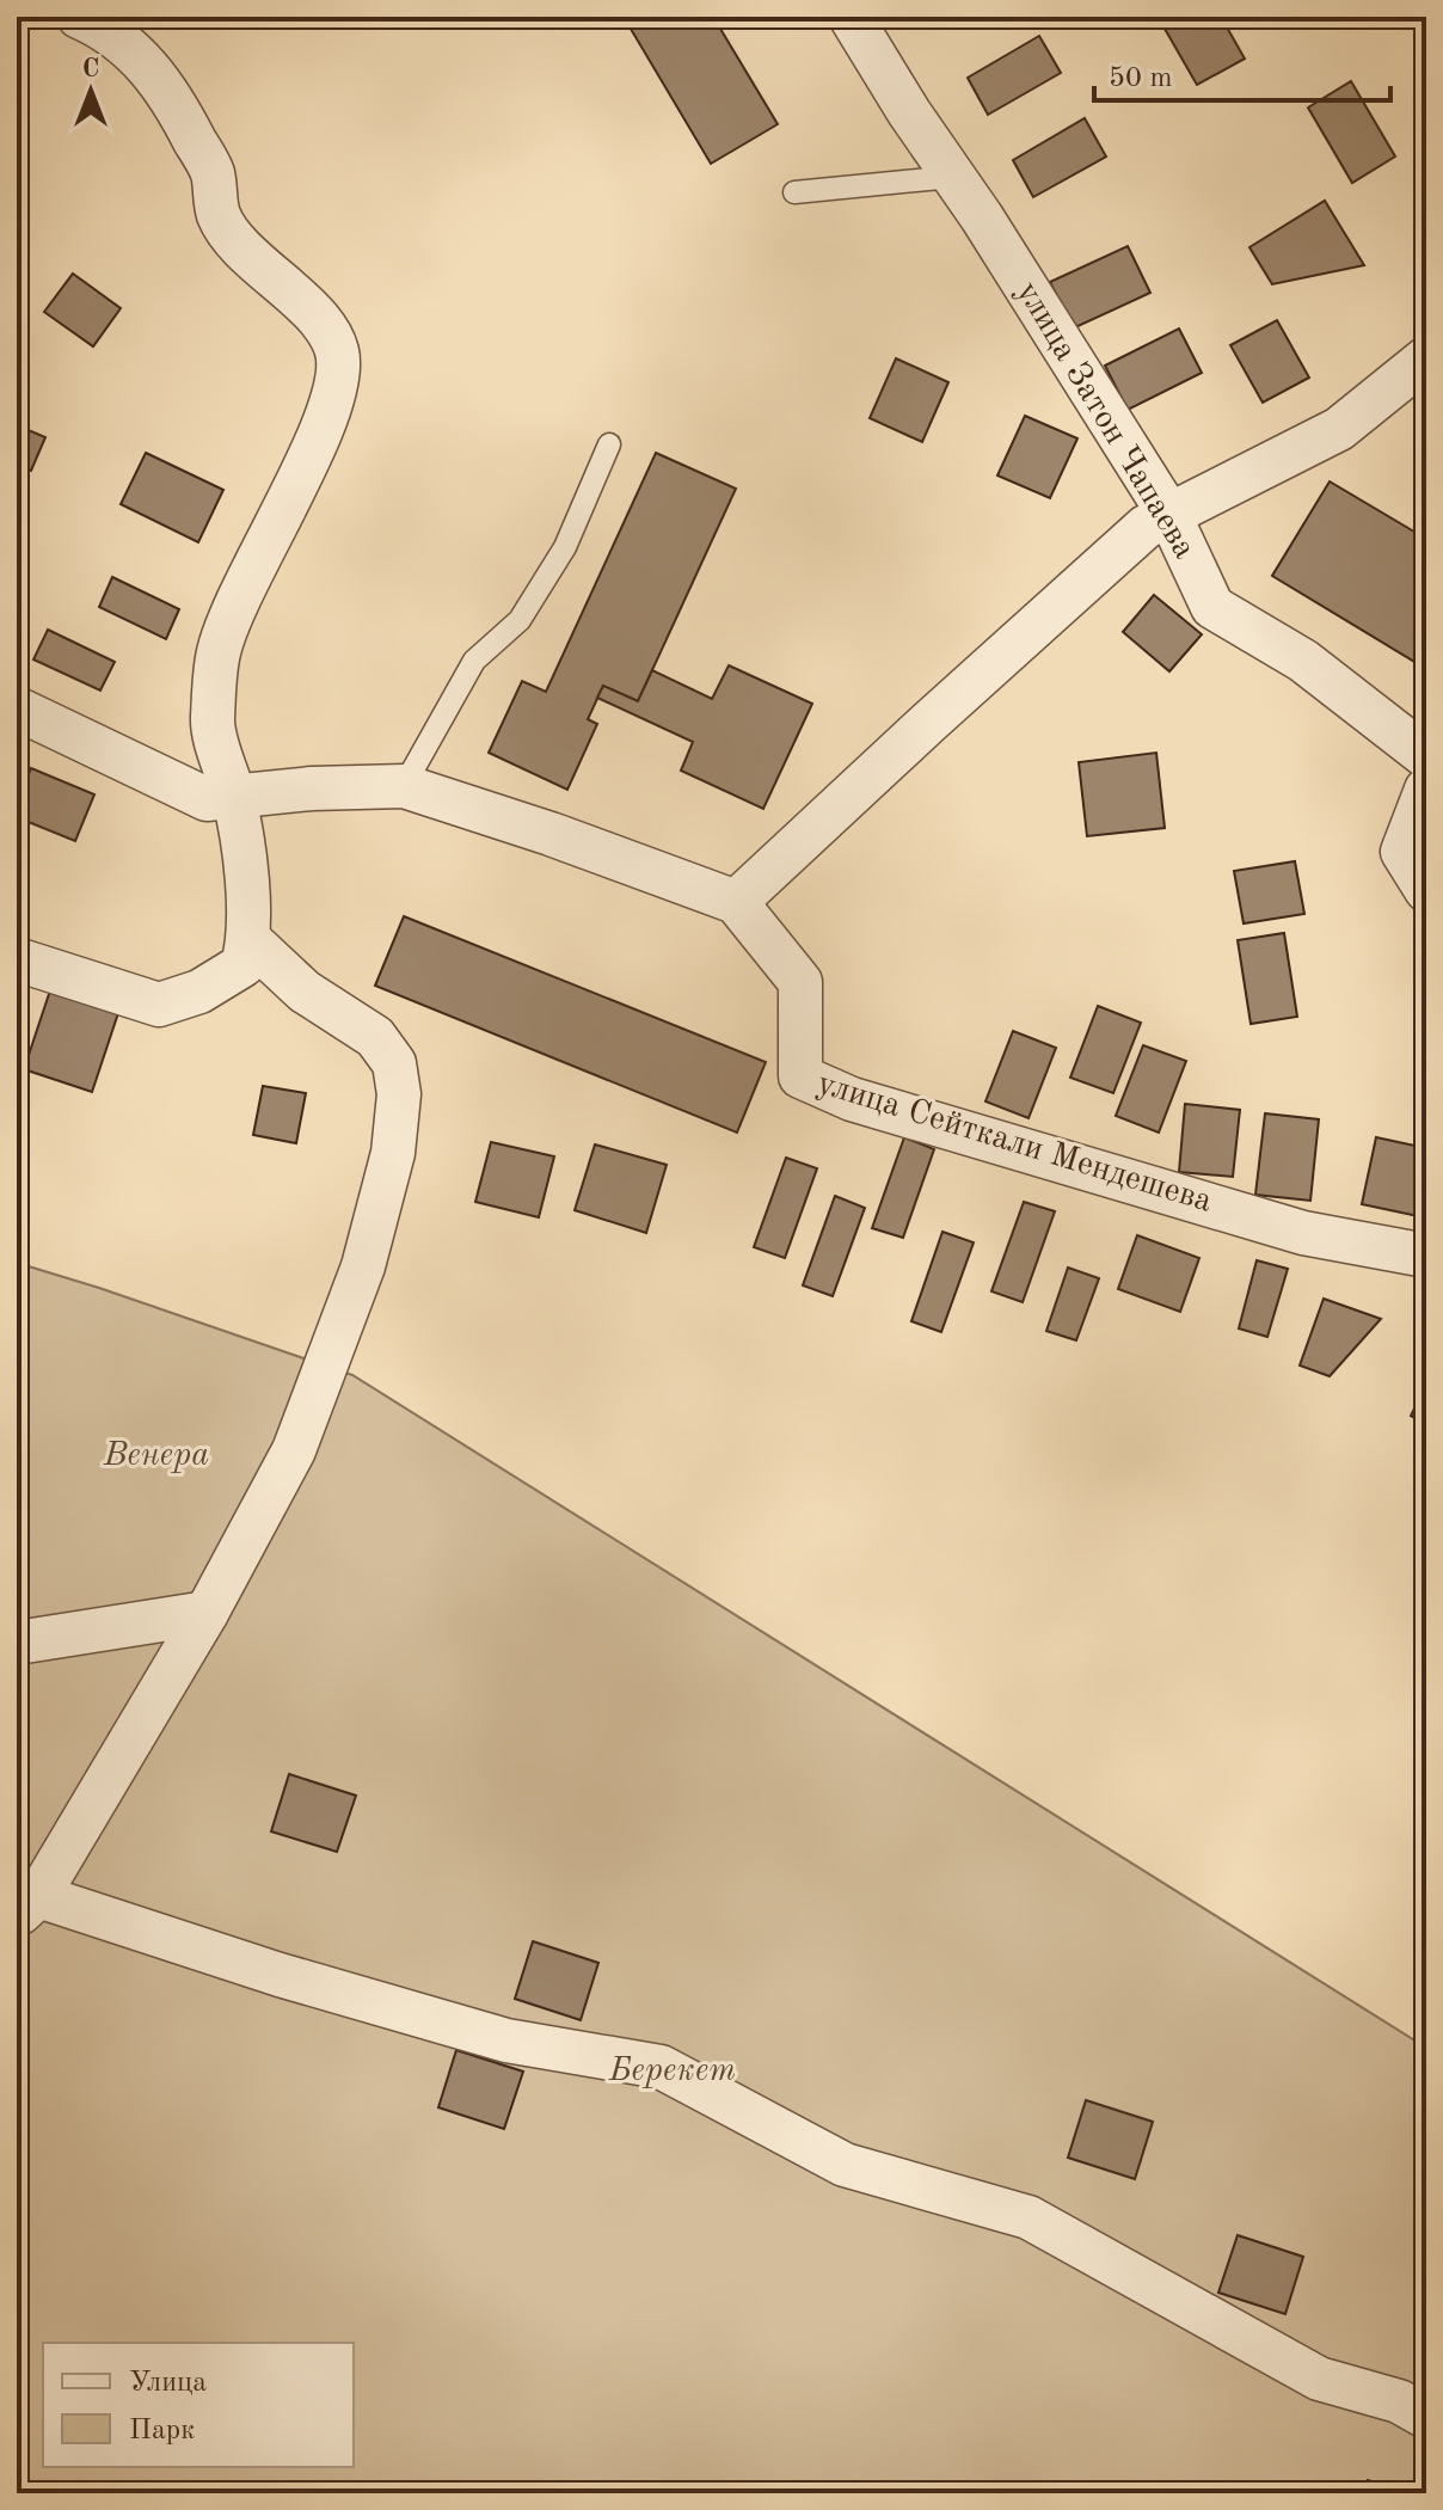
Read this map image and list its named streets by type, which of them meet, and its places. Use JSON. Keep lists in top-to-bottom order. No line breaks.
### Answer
{"streets":{"street":["улица Затон Чапаева","улица Сейткали Мендешева"]},"parks":["Венера","Берекет"],"legend":["Улица","Парк"],"scale_bar":"50 m","north":"top"}
